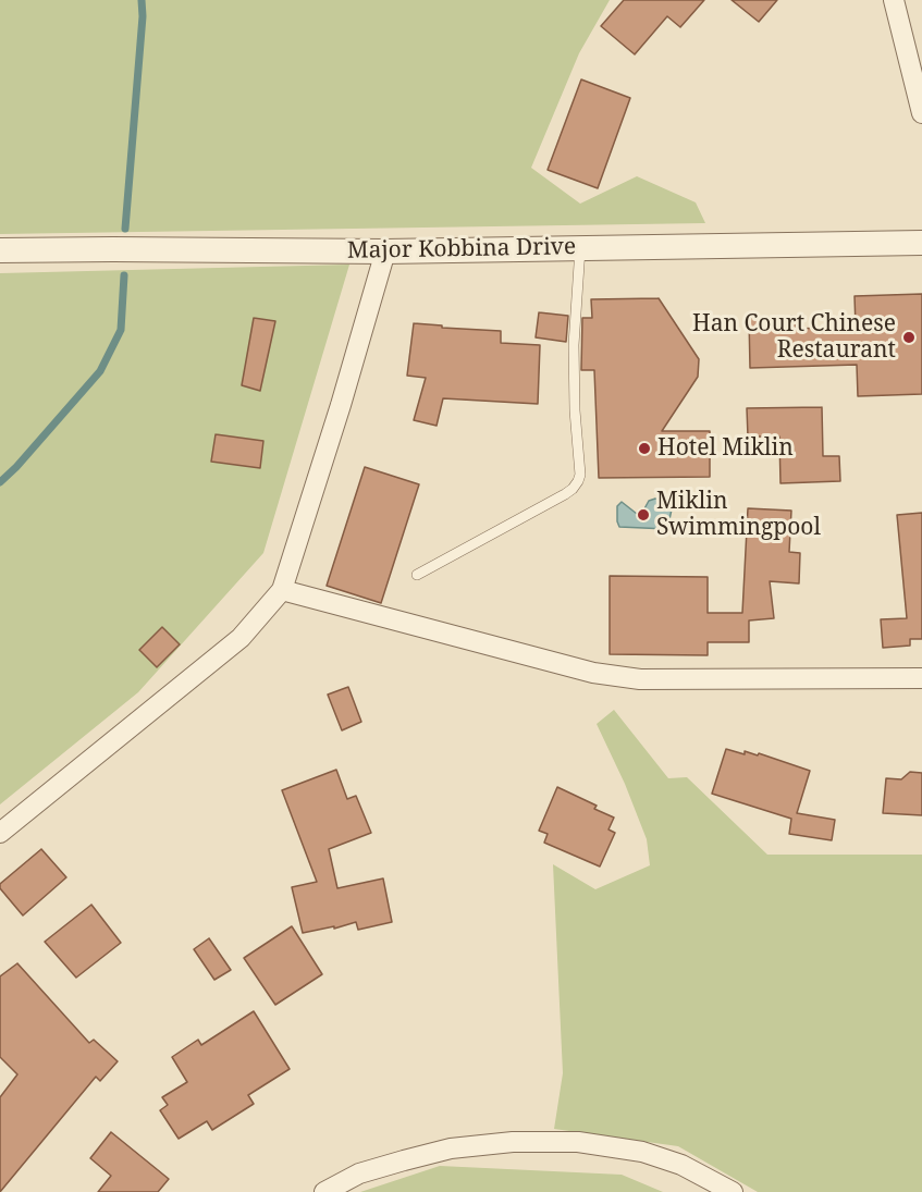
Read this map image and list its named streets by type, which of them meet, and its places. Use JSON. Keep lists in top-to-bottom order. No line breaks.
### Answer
{"streets":{"street":["Major Kobbina Drive"]},"places":["Han Court Chinese Restaurant","Hotel Miklin","Miklin Swimmingpool"]}
